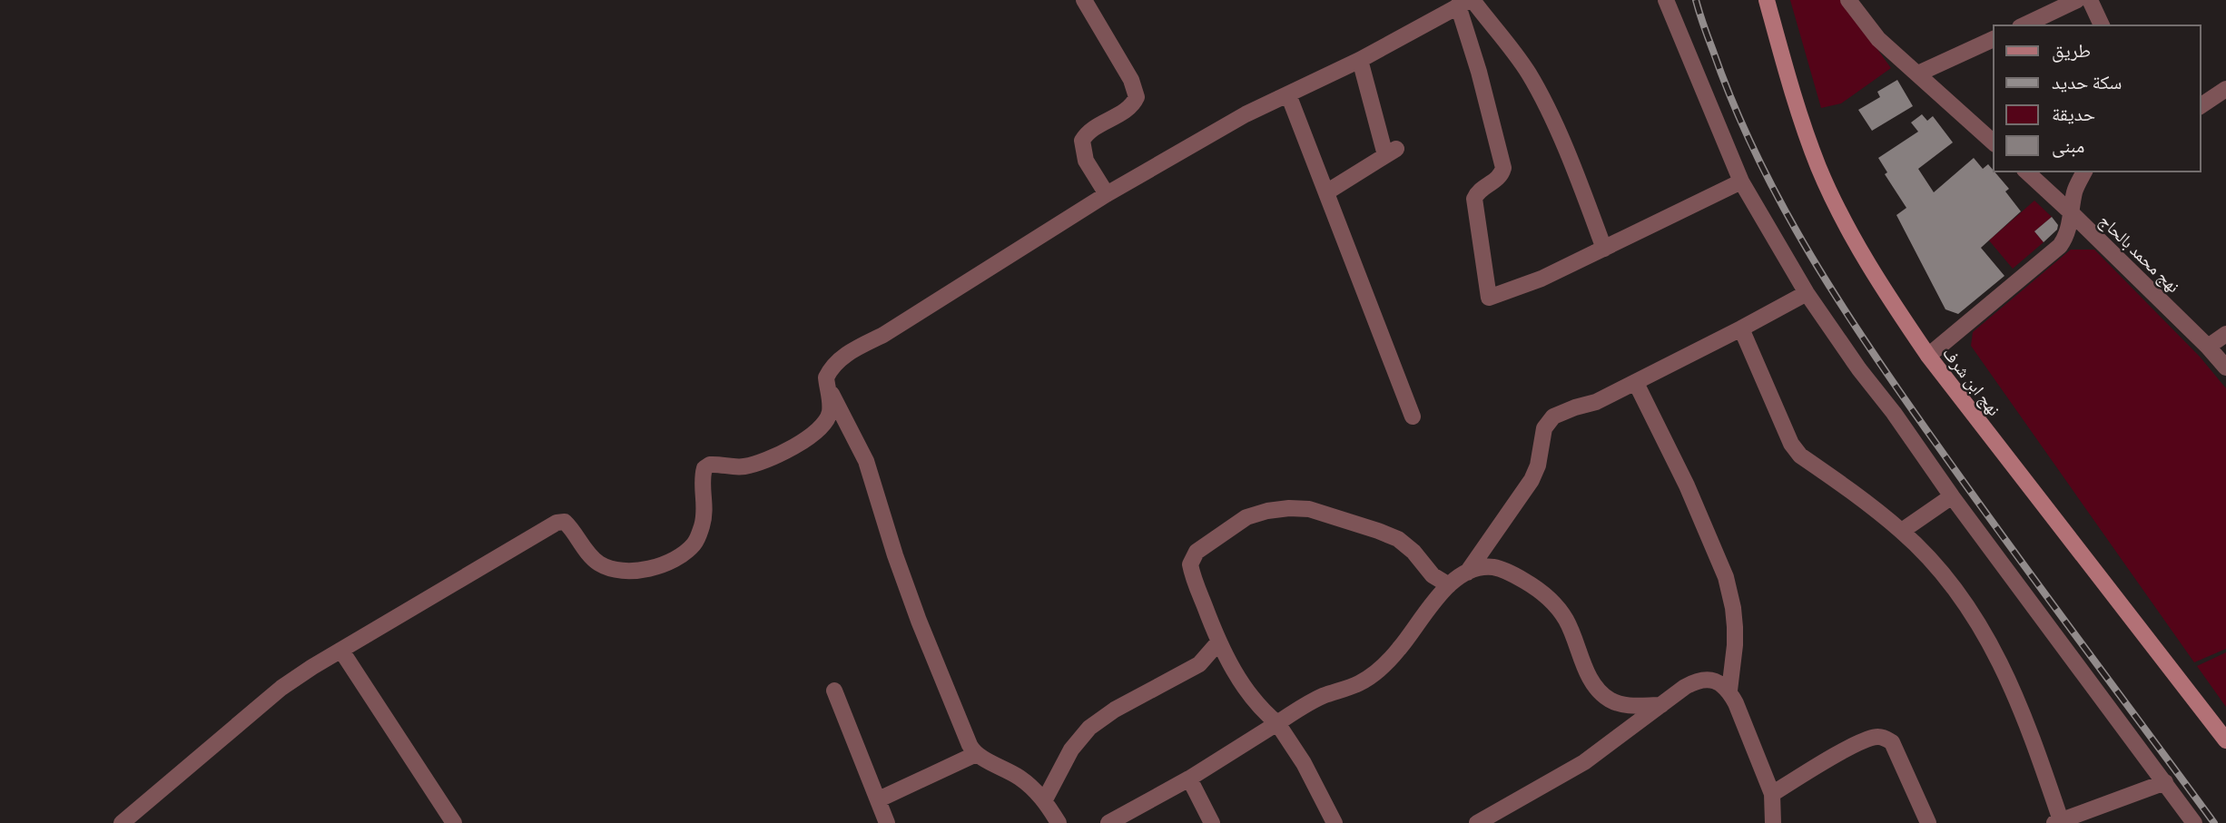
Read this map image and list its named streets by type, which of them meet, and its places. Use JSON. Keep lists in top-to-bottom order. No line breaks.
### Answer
{"streets":{"main road":["نهج ابن شرف"],"street":["نهج محمد بالحاج"]},"legend":["طريق","سكة حديد","حديقة","مبنى"]}
